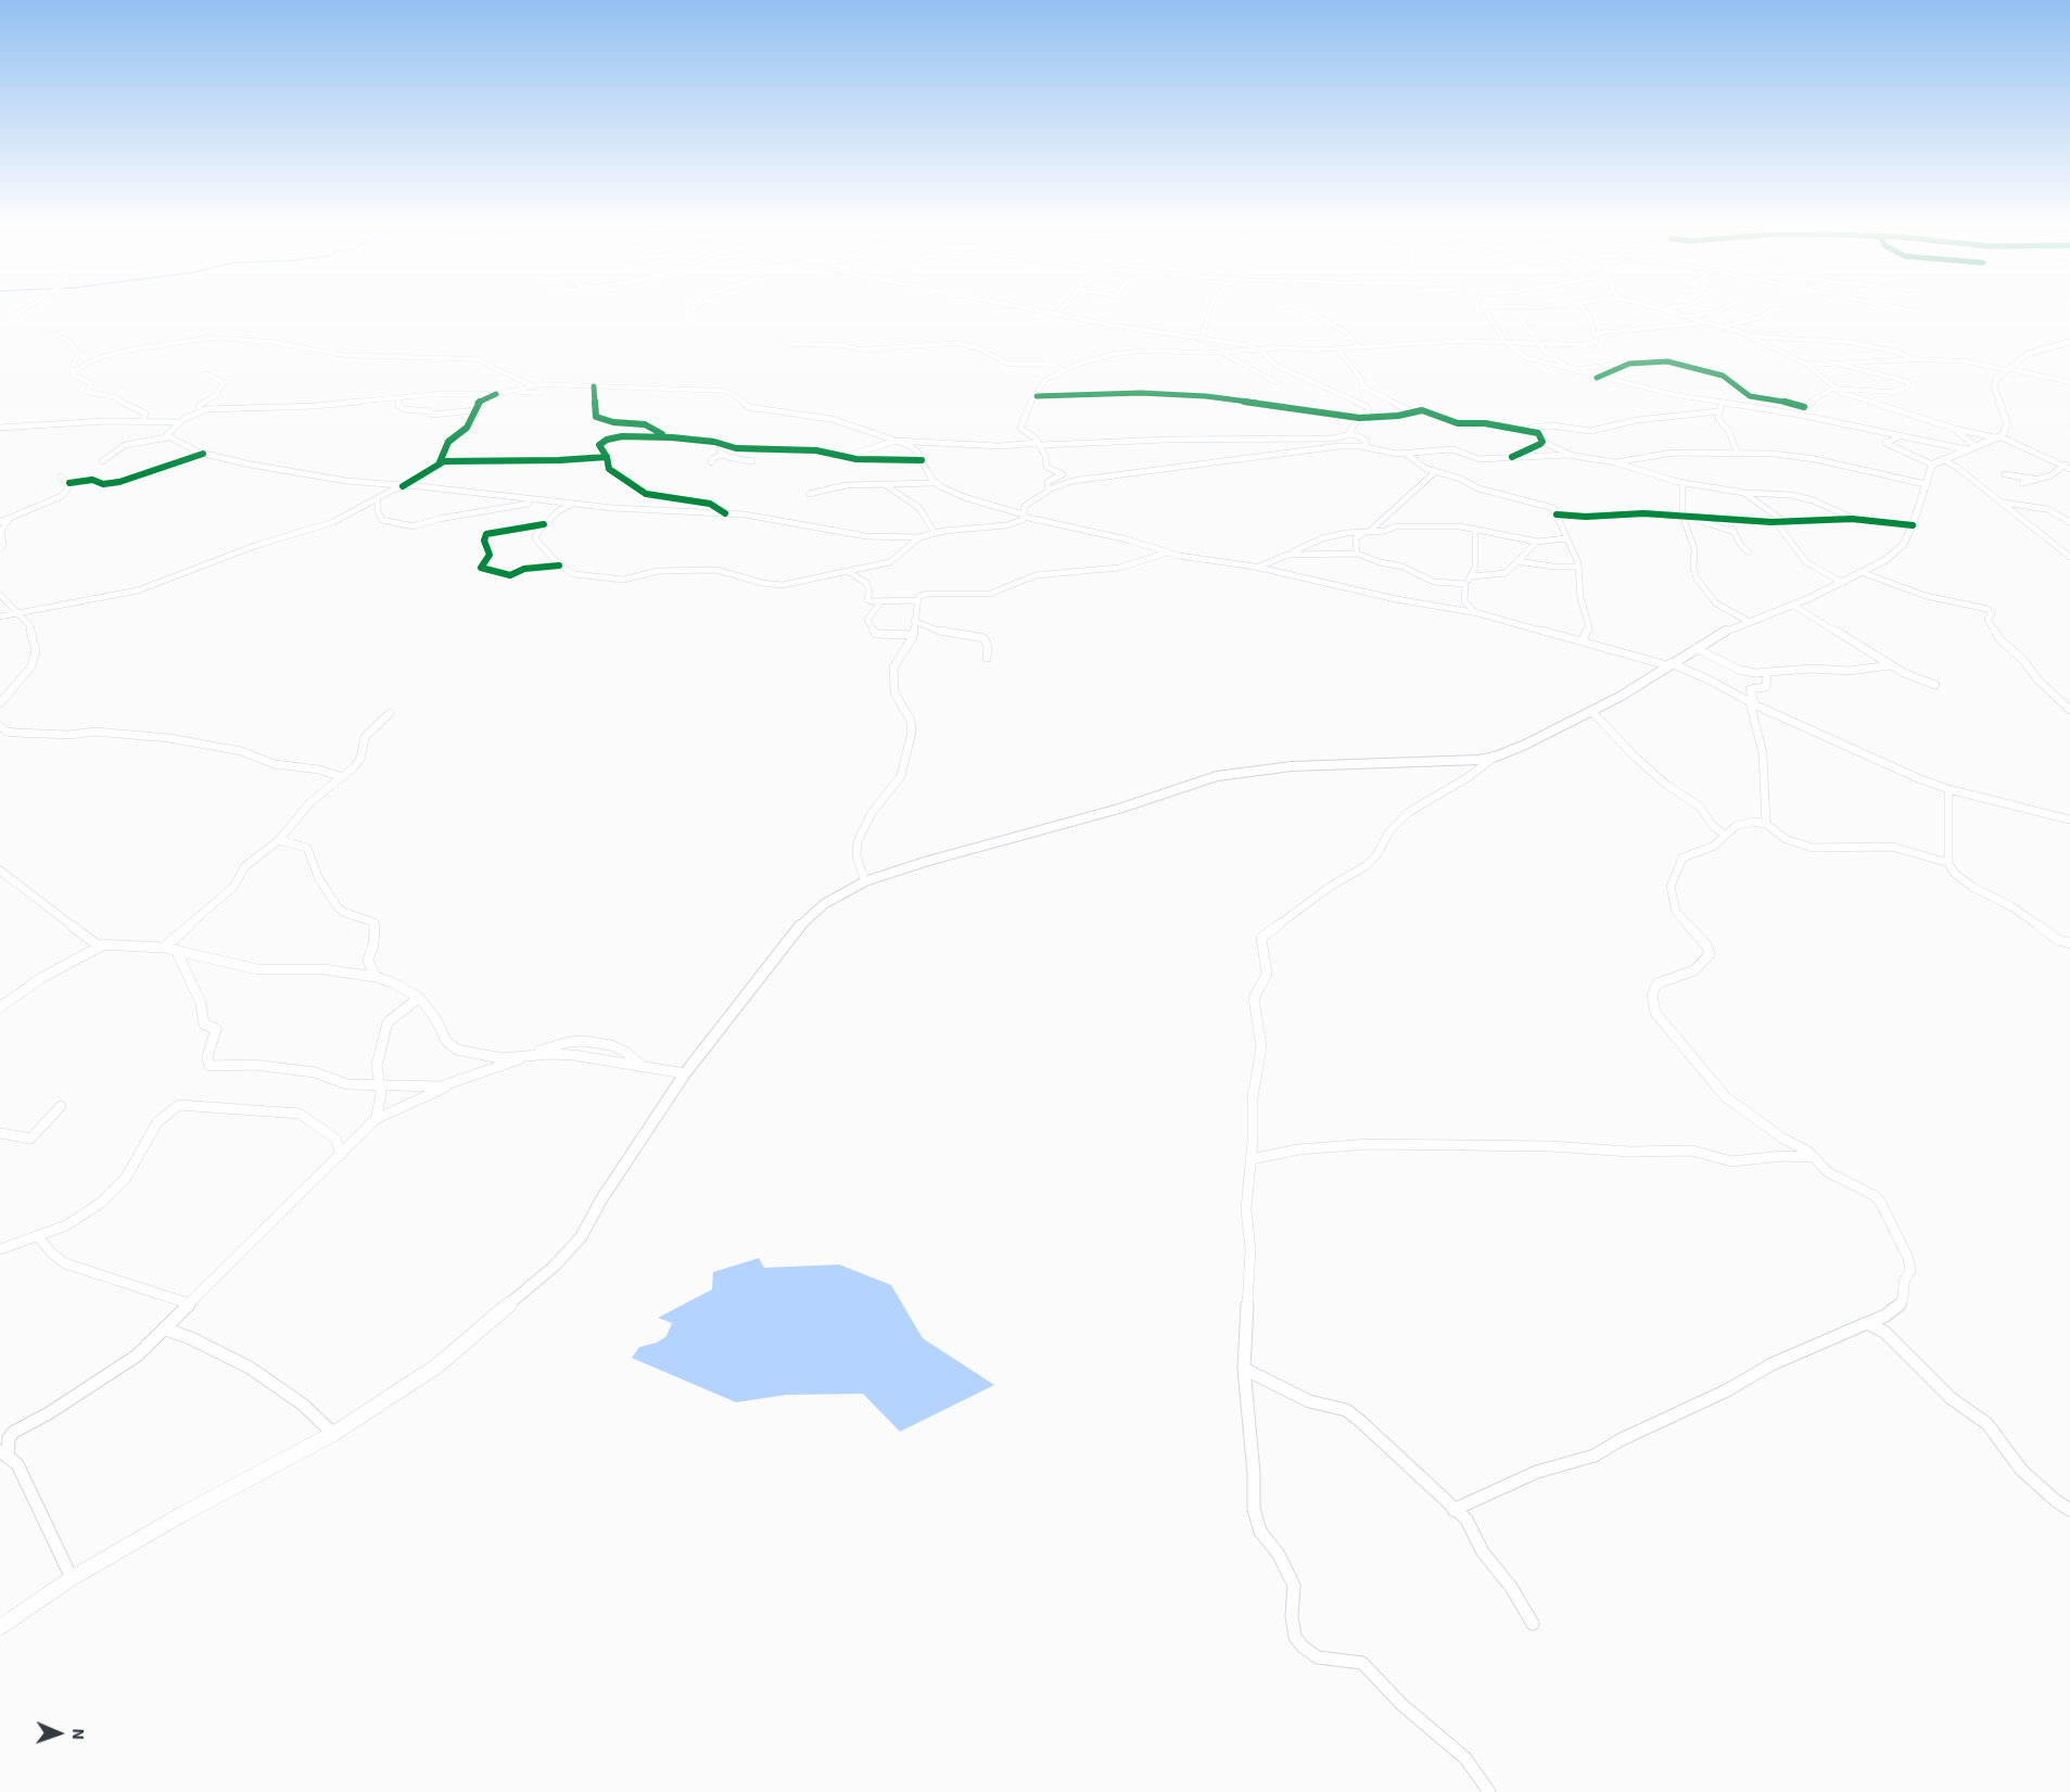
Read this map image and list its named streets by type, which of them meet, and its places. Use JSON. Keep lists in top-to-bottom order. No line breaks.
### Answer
{"north":"right"}
